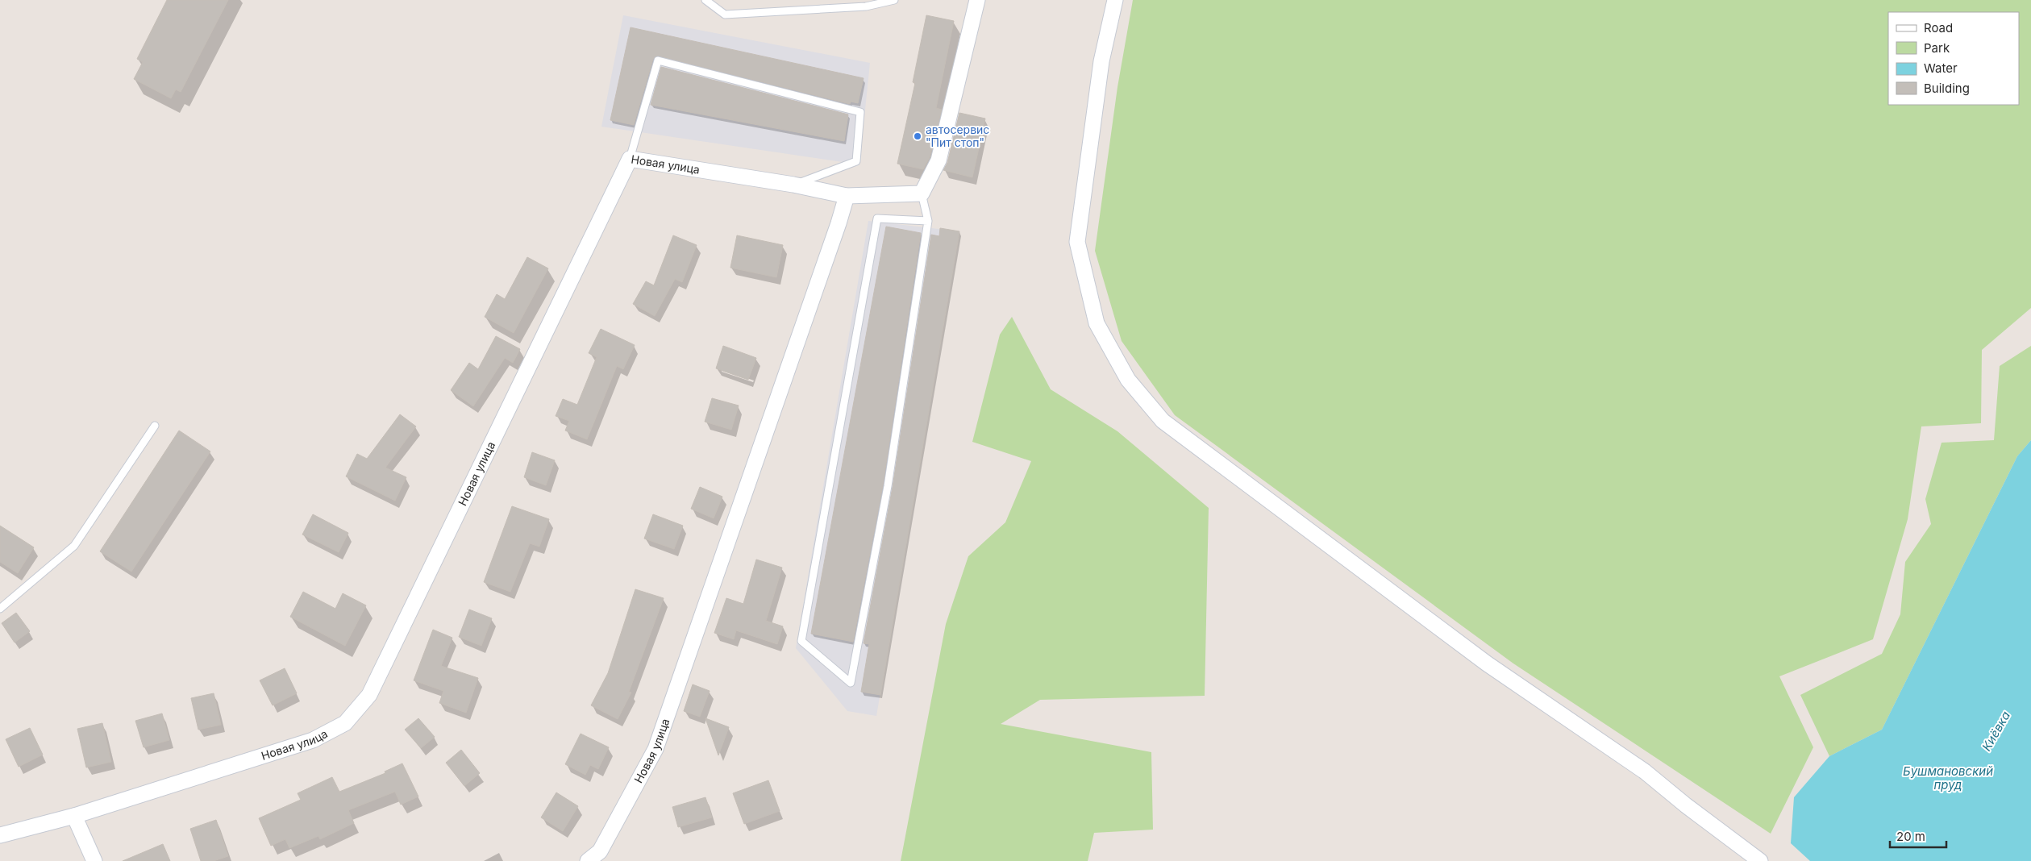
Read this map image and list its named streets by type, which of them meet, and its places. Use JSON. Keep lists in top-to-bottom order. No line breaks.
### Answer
{"streets":{"street":["Новая улица"]},"water":["Киёвка","Бушмановский пруд"],"places":["автосервис \"Пит стоп\""],"legend":["Road","Park","Water","Building"],"scale_bar":"20 m"}
